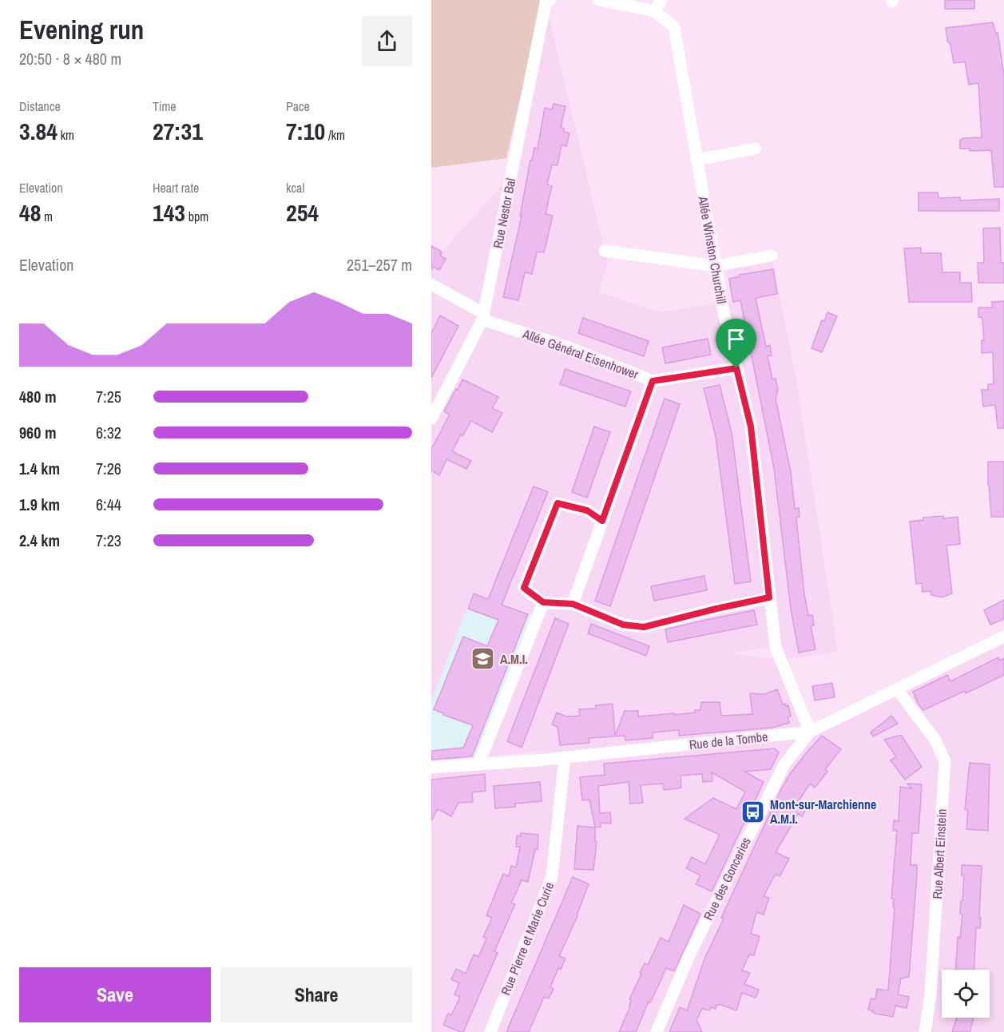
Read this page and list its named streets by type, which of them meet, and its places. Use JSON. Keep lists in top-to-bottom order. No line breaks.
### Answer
{"streets":{"street":["Rue Nestor Bal","Allée Winston Churchill","Allée Général Eisenhower","Rue de la Tombe","Rue Albert Einstein","Rue des Gonceries","Rue Pierre et Marie Curie"]},"crossings":[["Rue Nestor Bal","Allée Général Eisenhower"],["Allée Winston Churchill","Allée Général Eisenhower"],["Allée Winston Churchill","Rue de la Tombe"],["Allée Winston Churchill","Rue des Gonceries"],["Rue de la Tombe","Rue Albert Einstein"],["Rue de la Tombe","Rue des Gonceries"],["Rue de la Tombe","Rue Pierre et Marie Curie"]],"places":{"school or university":["A.M.I."],"bus stop":["Mont-sur-Marchienne A.M.I."]},"page":{"heading":["Evening run","20:50 · 8 × 480 m"],"stats":[["Distance","3.84 km"],["Time","27:31"],["Pace","7:10 /km"],["Elevation","48 m"],["Heart rate","143 bpm"],["kcal","254"]],"chart":["Elevation","251–257 m"],"list":[{"name":"480 m","note":"7:25"},{"name":"960 m","note":"6:32"},{"name":"1.4 km","note":"7:26"},{"name":"1.9 km","note":"6:44"},{"name":"2.4 km","note":"7:23"}],"buttons":["Save","Share"]}}
